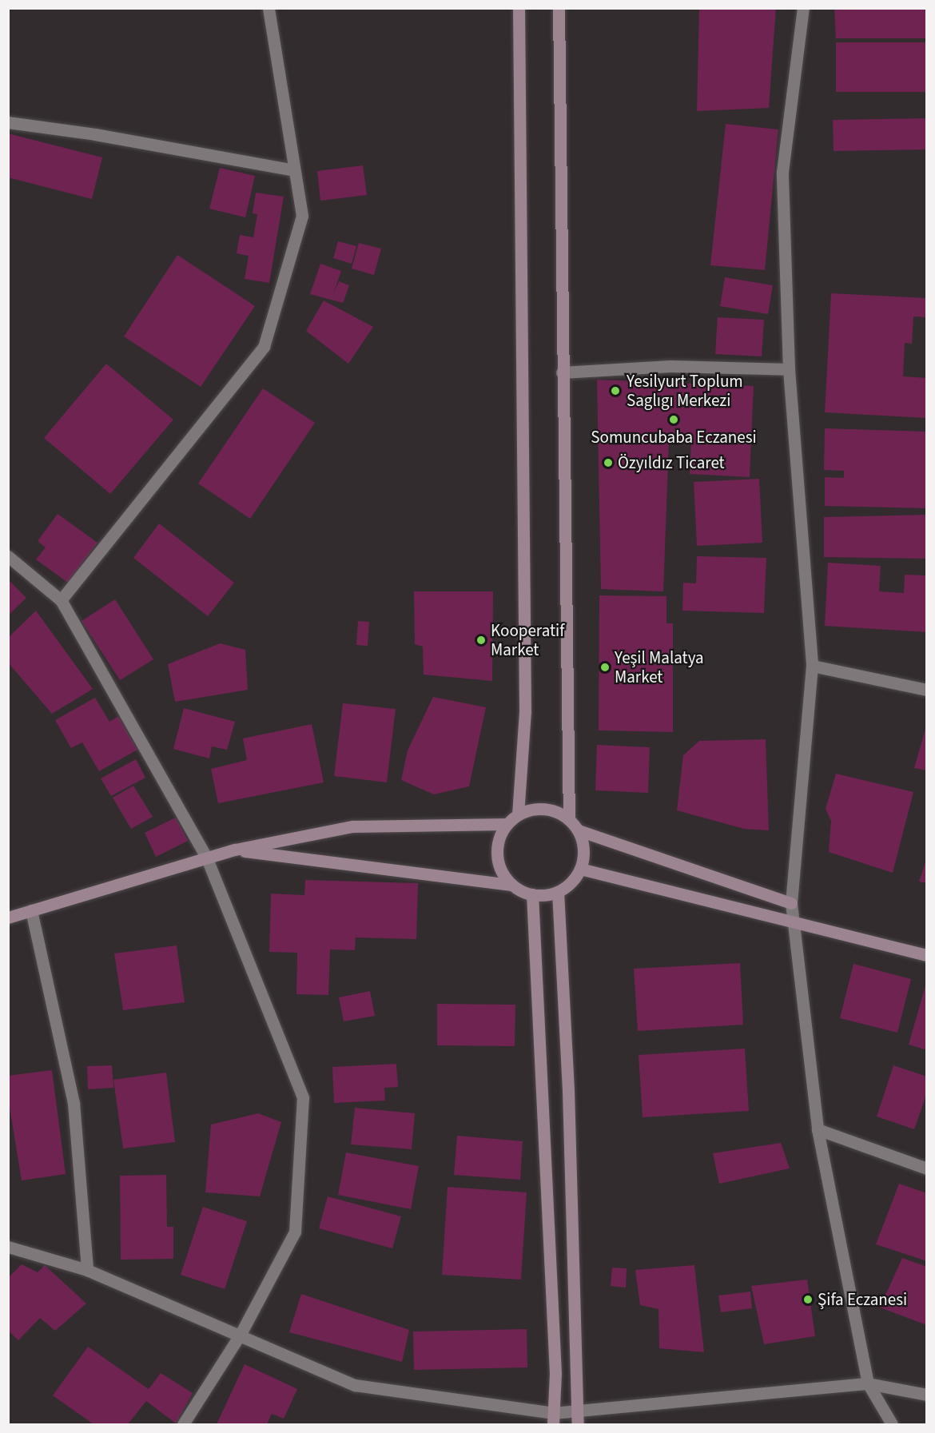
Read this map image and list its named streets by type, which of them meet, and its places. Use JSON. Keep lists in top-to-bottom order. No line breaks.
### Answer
{"places":["Yesilyurt Toplum Saglıgı Merkezi","Somuncubaba Eczanesi","Özyıldız Ticaret","Kooperatif Market","Yeşil Malatya Market","Şifa Eczanesi"]}
